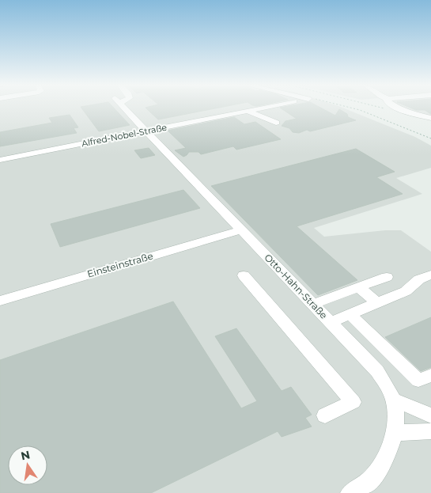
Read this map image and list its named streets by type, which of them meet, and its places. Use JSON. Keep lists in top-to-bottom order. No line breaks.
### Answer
{"streets":{"street":["Alfred-Nobel-Straße","Einsteinstraße","Otto-Hahn-Straße"]},"crossings":[["Alfred-Nobel-Straße","Otto-Hahn-Straße"],["Einsteinstraße","Otto-Hahn-Straße"]],"north":"top"}
